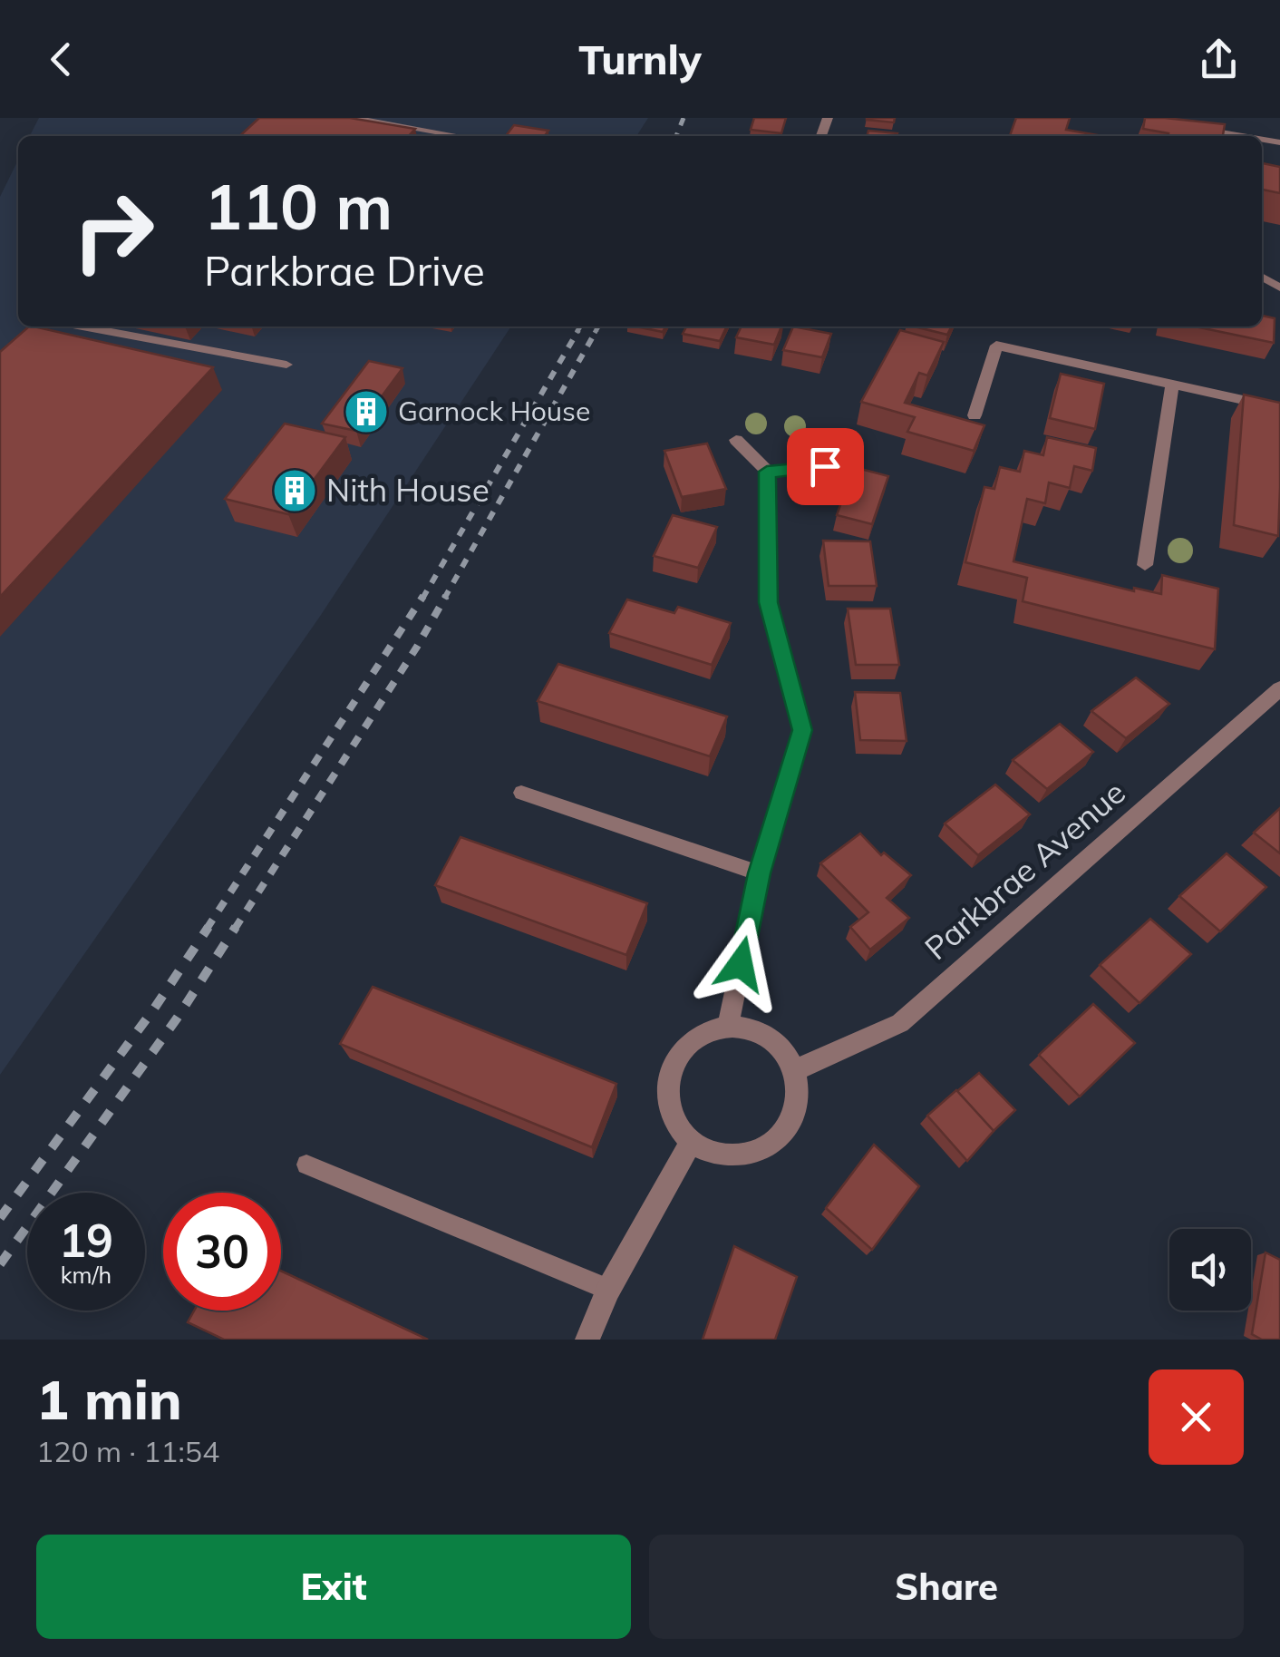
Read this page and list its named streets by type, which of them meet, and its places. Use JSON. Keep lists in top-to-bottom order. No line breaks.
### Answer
{"streets":{"street":["Parkbrae Avenue"]},"places":{"building":["Garnock House","Nith House"]},"page":{"header":"Turnly","turn":["110 m","Parkbrae Drive"],"speed":"19 km/h","limit":"30","heading":["1 min","120 m · 11:54"],"buttons":["Exit","Share"]}}
